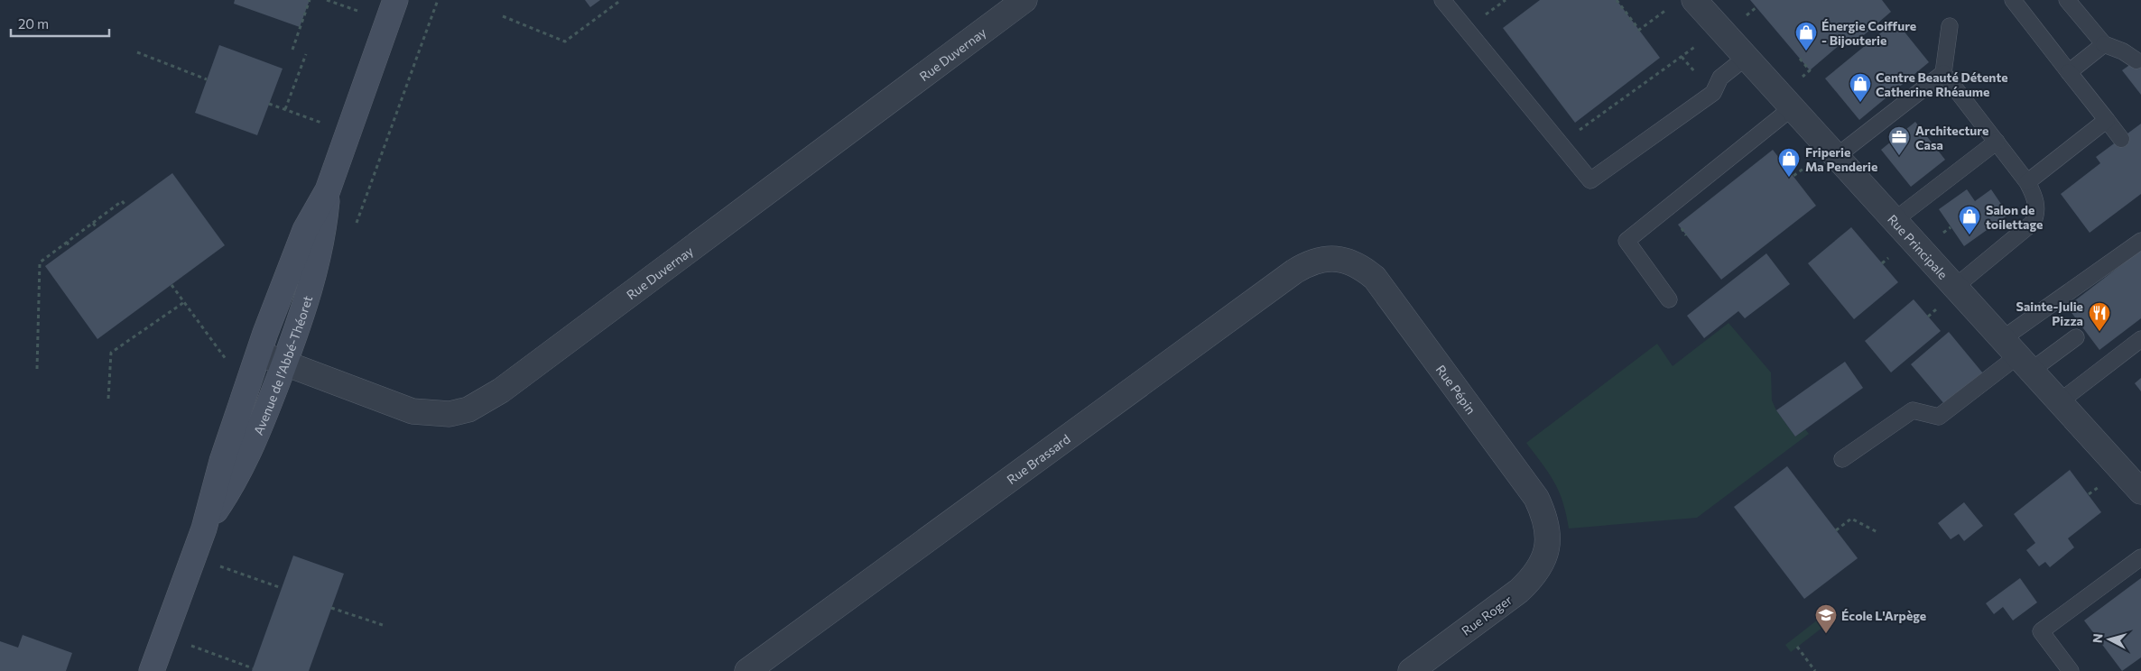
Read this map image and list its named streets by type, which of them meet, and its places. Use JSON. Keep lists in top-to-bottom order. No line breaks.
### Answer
{"streets":{"main road":["Avenue de l'Abbé-Théoret"],"street":["Rue Duvernay","Rue Principale","Rue Pépin","Rue Brassard","Rue Roger"]},"crossings":[["Rue Duvernay","Avenue de l'Abbé-Théoret"],["Rue Pépin","Rue Brassard"],["Rue Pépin","Rue Roger"]],"places":{"shop":["Énergie Coiffure - Bijouterie","Centre Beauté Détente Catherine Rhéaume","Friperie Ma Penderie","Salon de toilettage"],"office":["Architecture Casa"],"restaurant":["Sainte-Julie Pizza"],"school or university":["École L'Arpège"]},"scale_bar":"20 m","north":"left"}
